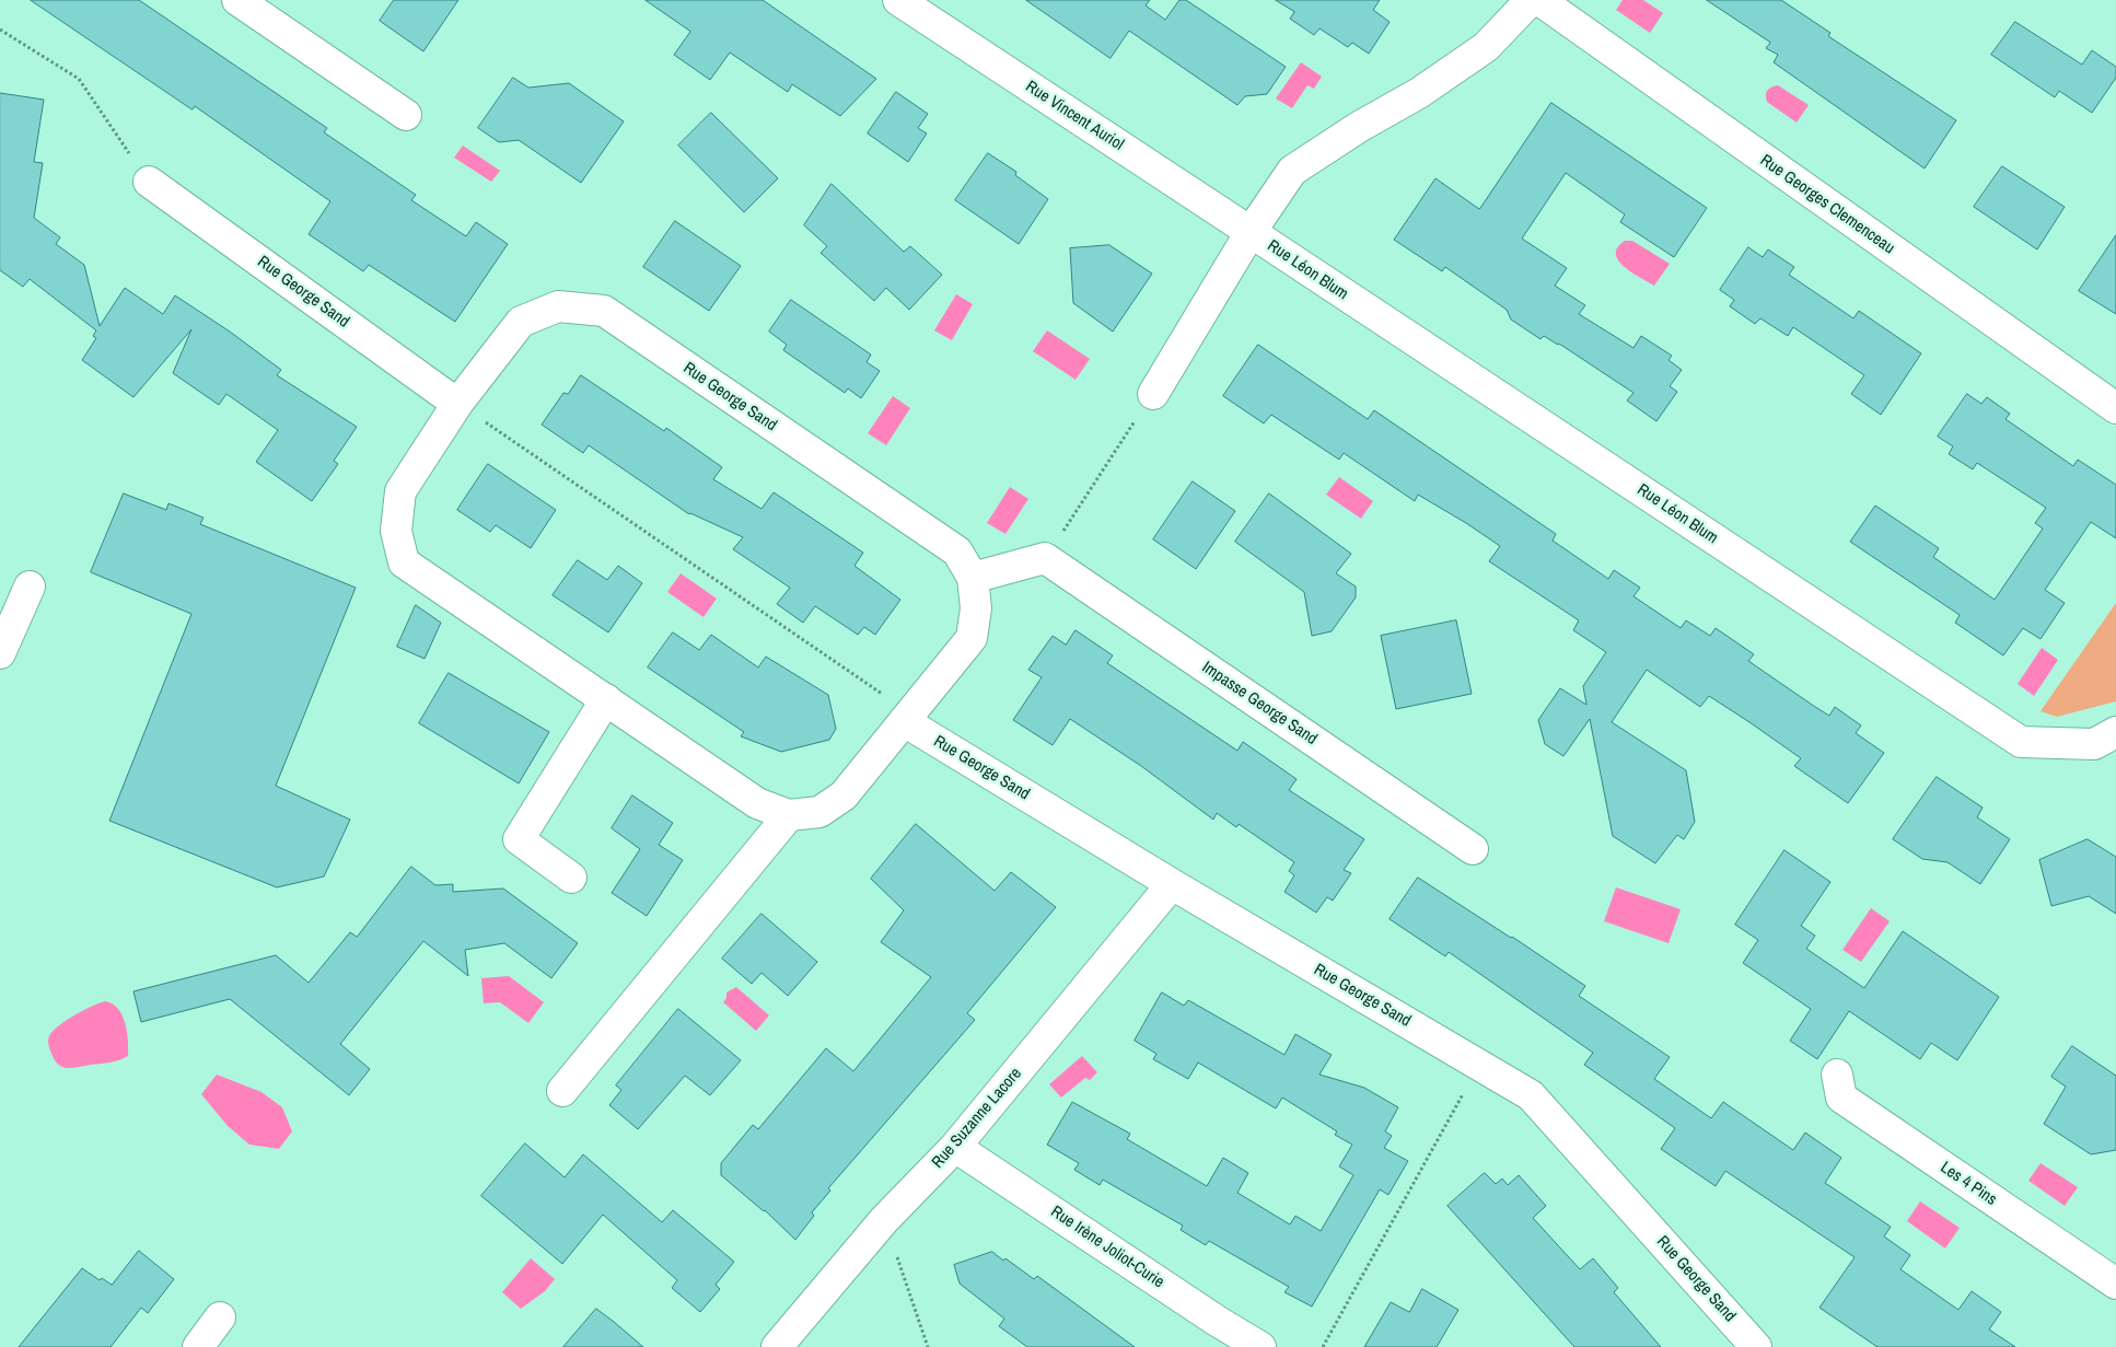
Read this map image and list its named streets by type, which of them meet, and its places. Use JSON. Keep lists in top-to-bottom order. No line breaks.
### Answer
{"streets":{"street":["Rue Vincent Auriol","Rue Georges Clemenceau","Rue Léon Blum","Rue George Sand","Impasse George Sand","Rue Suzanne Lacore","Les 4 Pins","Rue Irène Joliot-Curie"]},"crossings":[["Rue Vincent Auriol","Rue Léon Blum"],["Rue George Sand","Rue Suzanne Lacore"],["Rue Suzanne Lacore","Rue Irène Joliot-Curie"]]}
